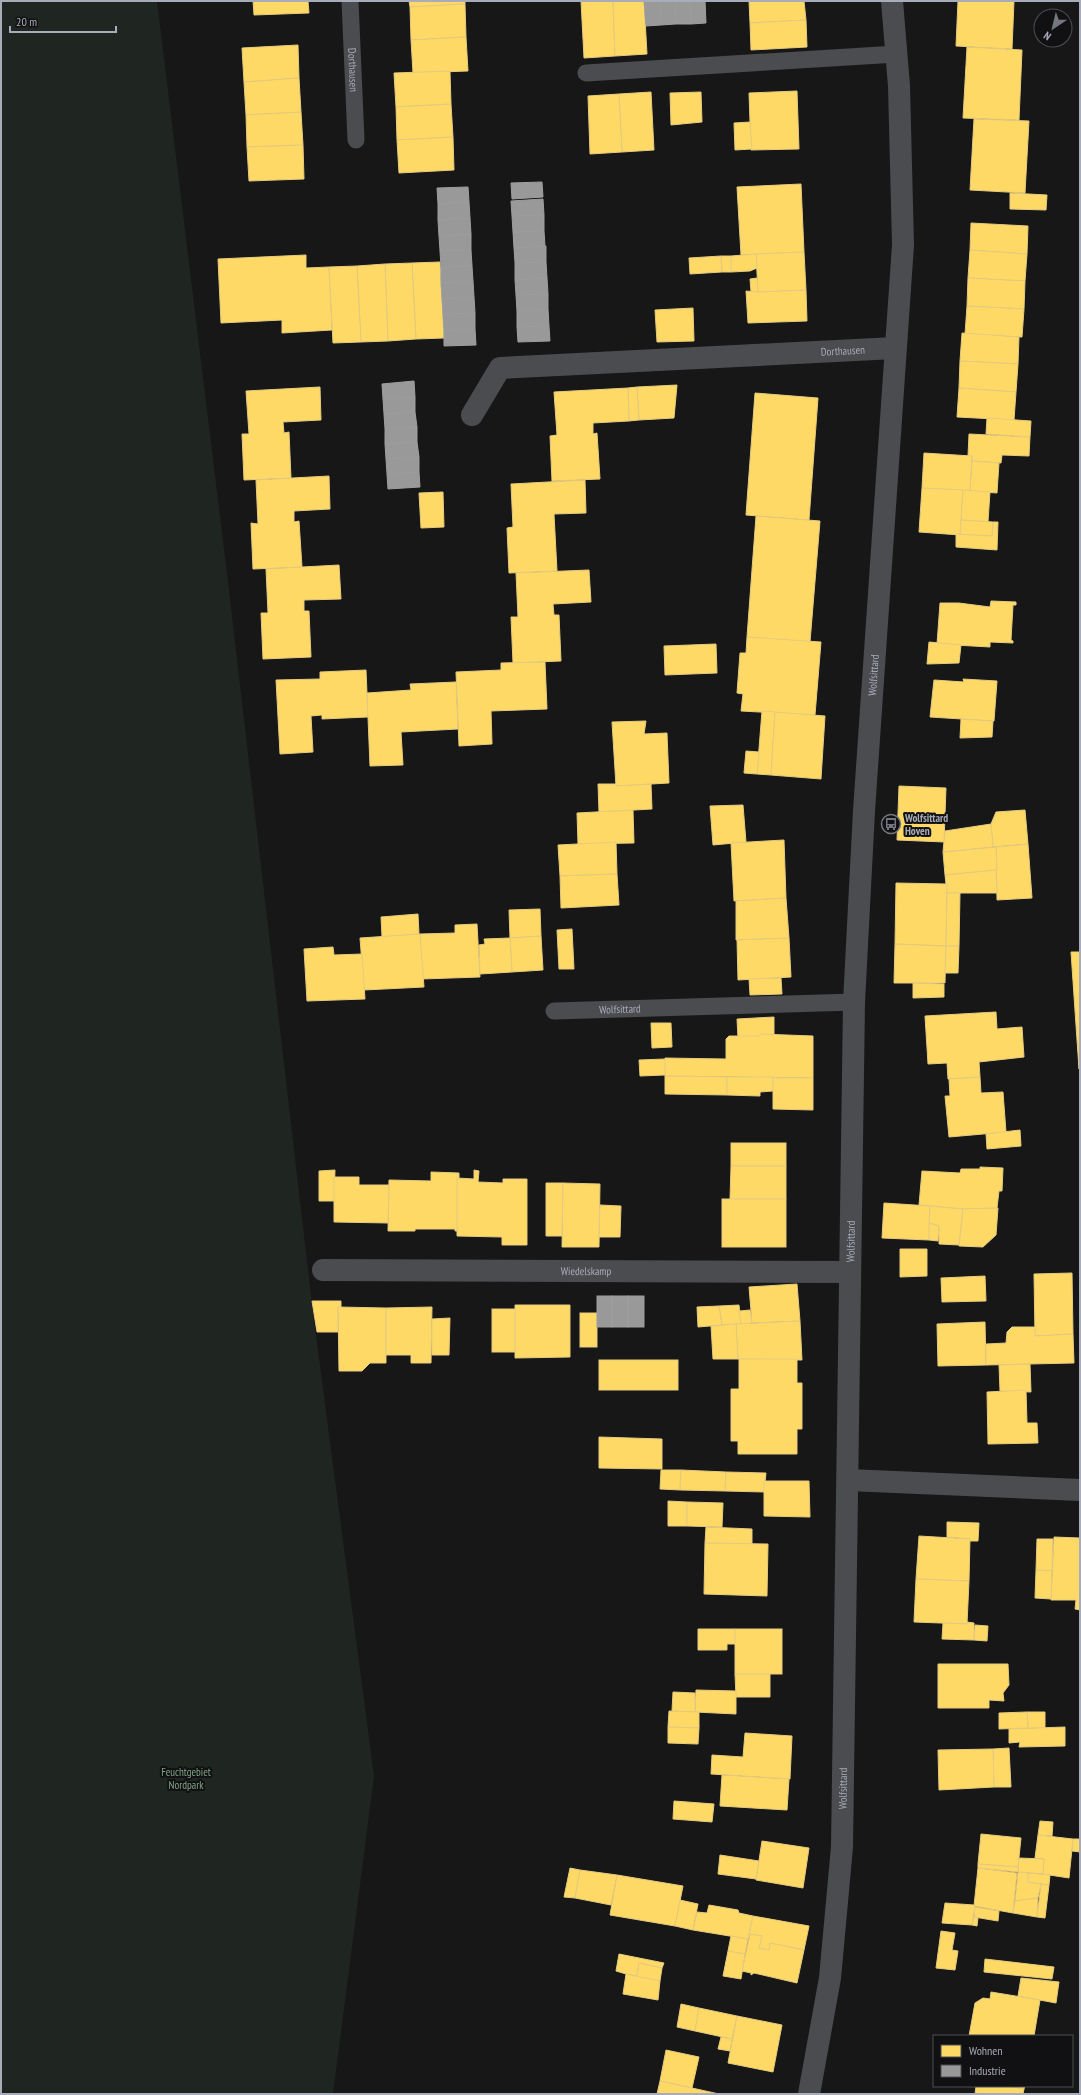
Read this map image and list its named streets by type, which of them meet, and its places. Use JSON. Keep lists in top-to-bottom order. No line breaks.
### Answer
{"streets":{"street":["Dorthausen","Wolfsittard","Wiedelskamp"]},"crossings":[["Dorthausen","Wolfsittard"],["Wolfsittard","Wiedelskamp"]],"parks":["Feuchtgebiet Nordpark"],"places":{"bus stop":["Wolfsittard Hoven"]},"legend":["Wohnen","Industrie"],"scale_bar":"20 m","north":"bottom left"}
